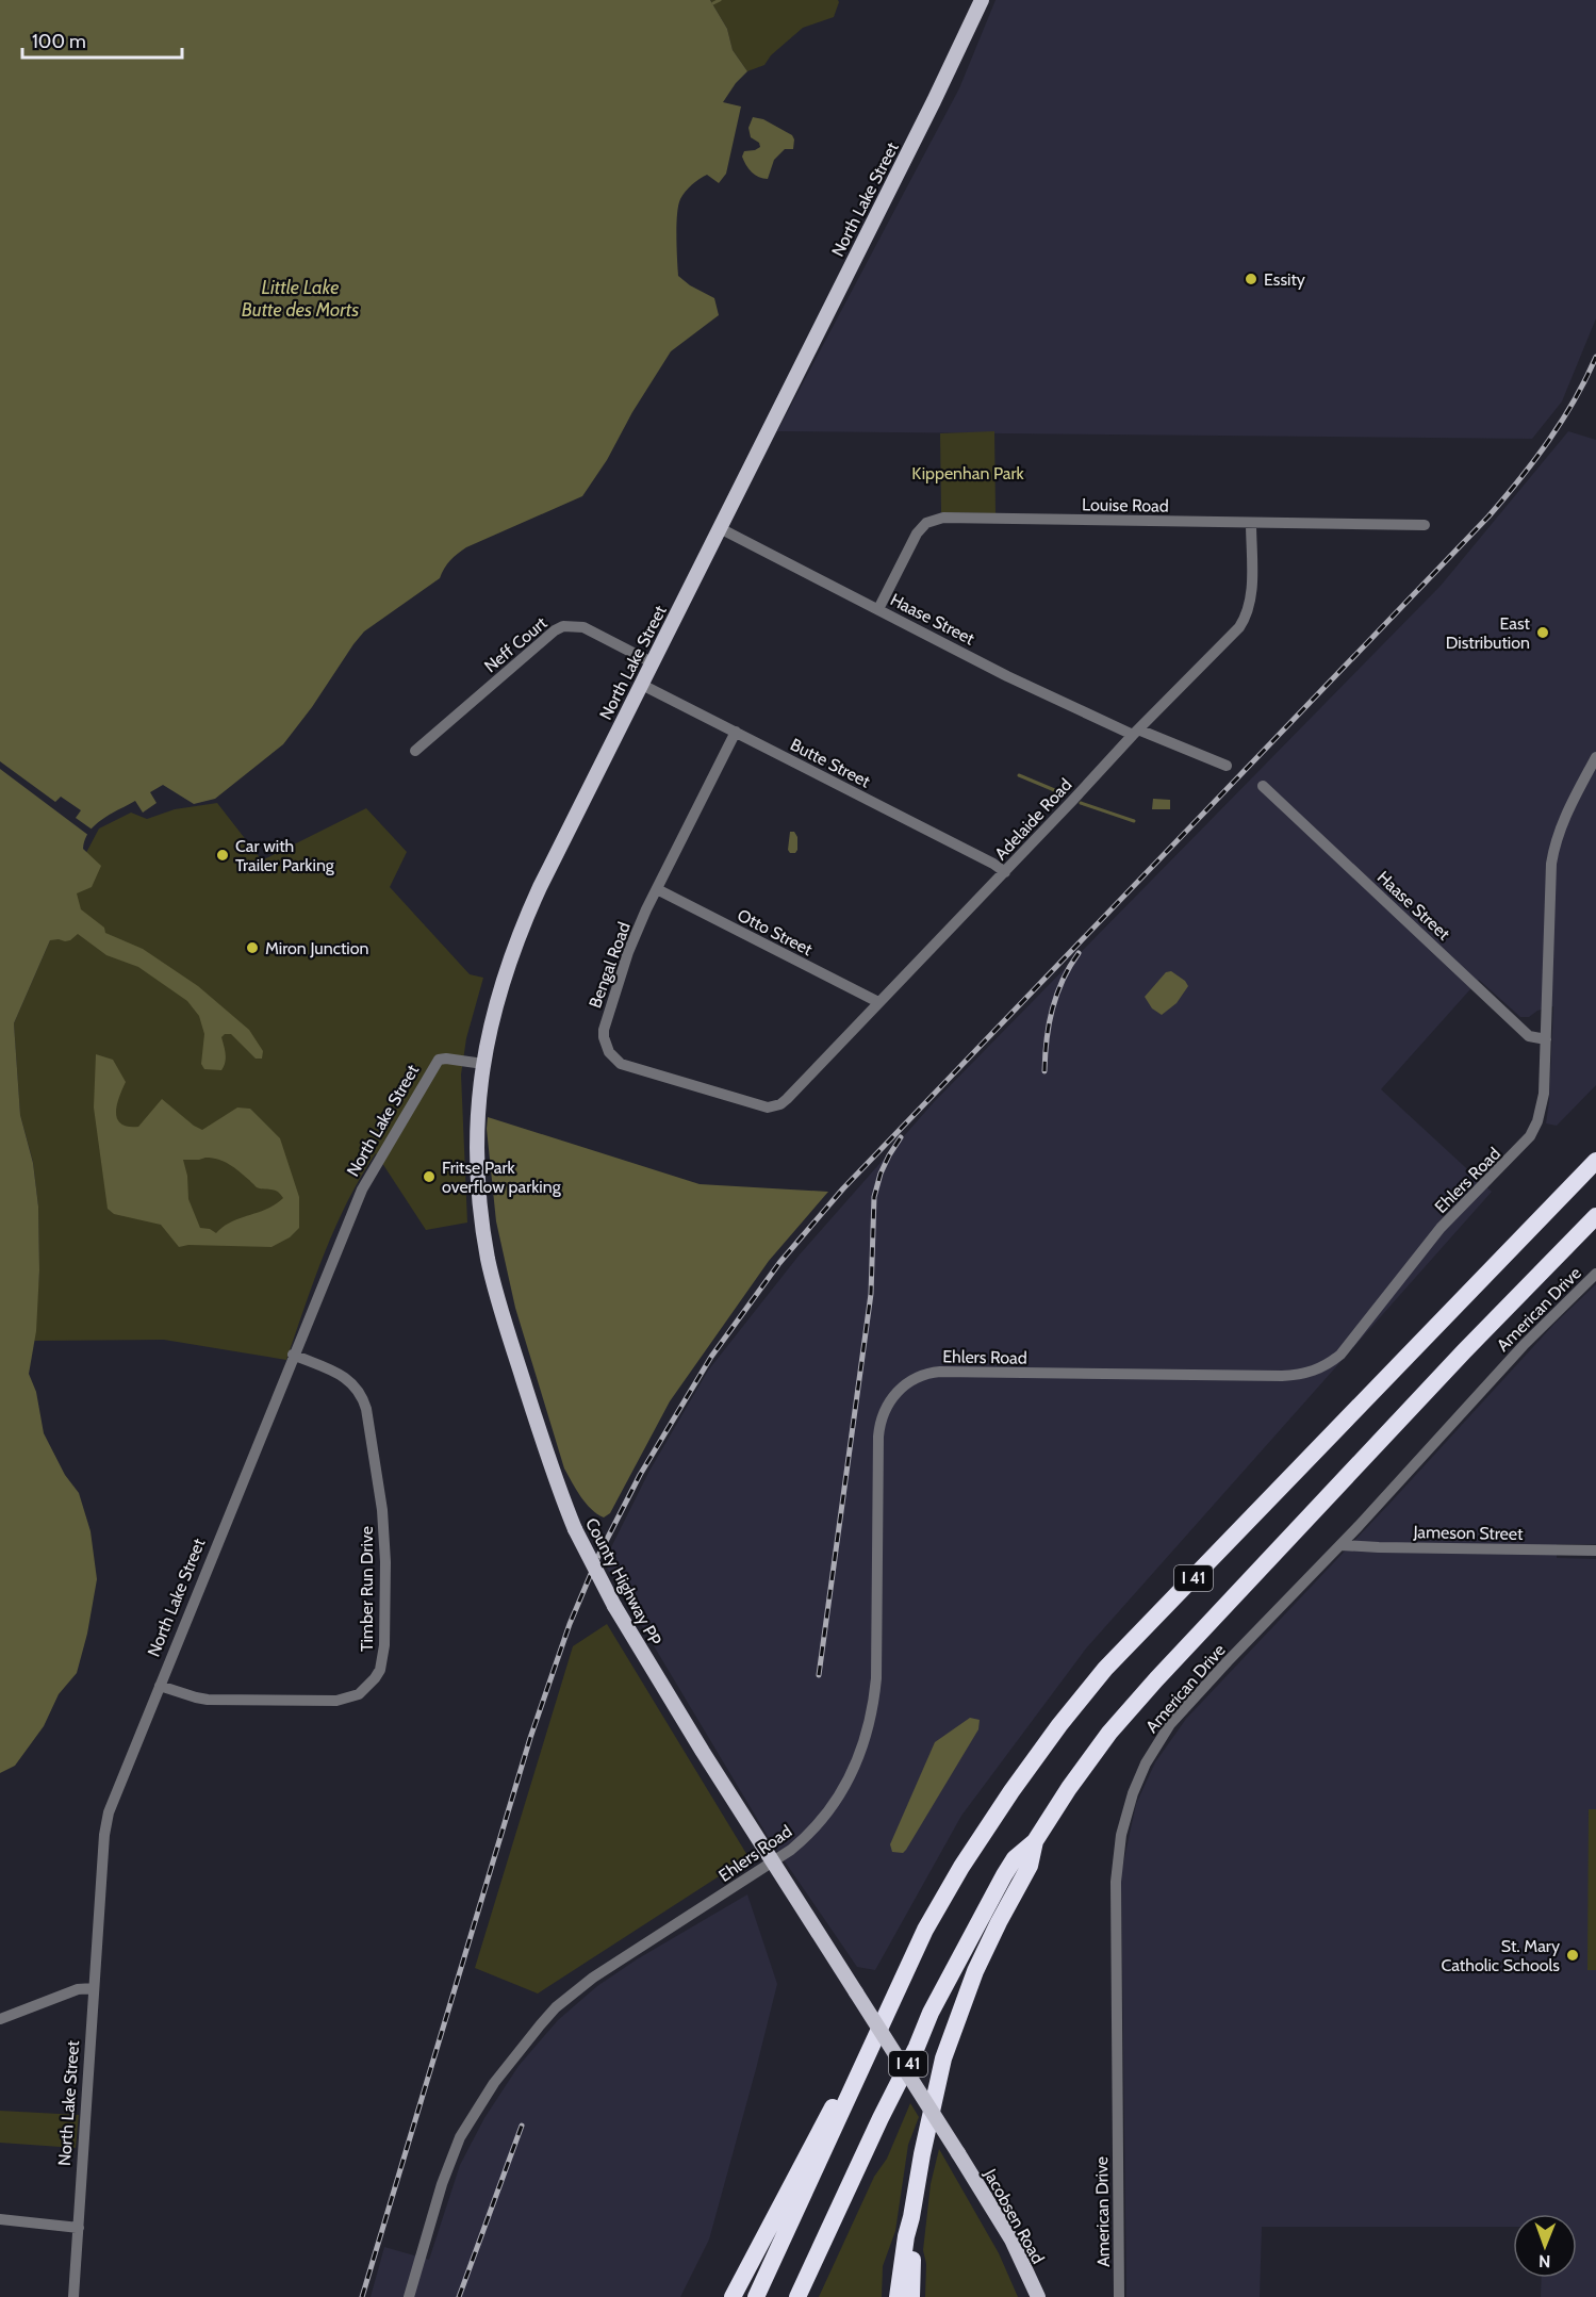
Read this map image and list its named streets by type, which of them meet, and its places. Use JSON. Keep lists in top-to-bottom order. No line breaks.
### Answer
{"streets":{"highway":["I 41"],"main road":["North Lake Street","County Highway PP","Jacobsen Road"],"street":["Louise Road","Haase Street","Neff Court","Butte Street","Adelaide Road","Otto Street","Bengal Road","Ehlers Road","American Drive","Jameson Street","Timber Run Drive"]},"crossings":[["North Lake Street","Haase Street"],["North Lake Street","Neff Court"],["North Lake Street","Butte Street"],["North Lake Street","County Highway PP"],["North Lake Street","Timber Run Drive"],["Louise Road","Haase Street"],["Louise Road","Adelaide Road"],["Haase Street","Adelaide Road"],["Haase Street","Ehlers Road"],["Butte Street","Adelaide Road"],["Butte Street","Bengal Road"],["Adelaide Road","Otto Street"],["Adelaide Road","Bengal Road"],["Otto Street","Bengal Road"],["Ehlers Road","County Highway PP"],["American Drive","Jameson Street"],["County Highway PP","Jacobsen Road"]],"water":["Little Lake Butte des Morts"],"parks":["Kippenhan Park"],"places":["Essity","East Distribution","Car with Trailer Parking","Miron Junction","Fritse Park overflow parking","St. Mary Catholic Schools"],"scale_bar":"100 m","north":"bottom"}
